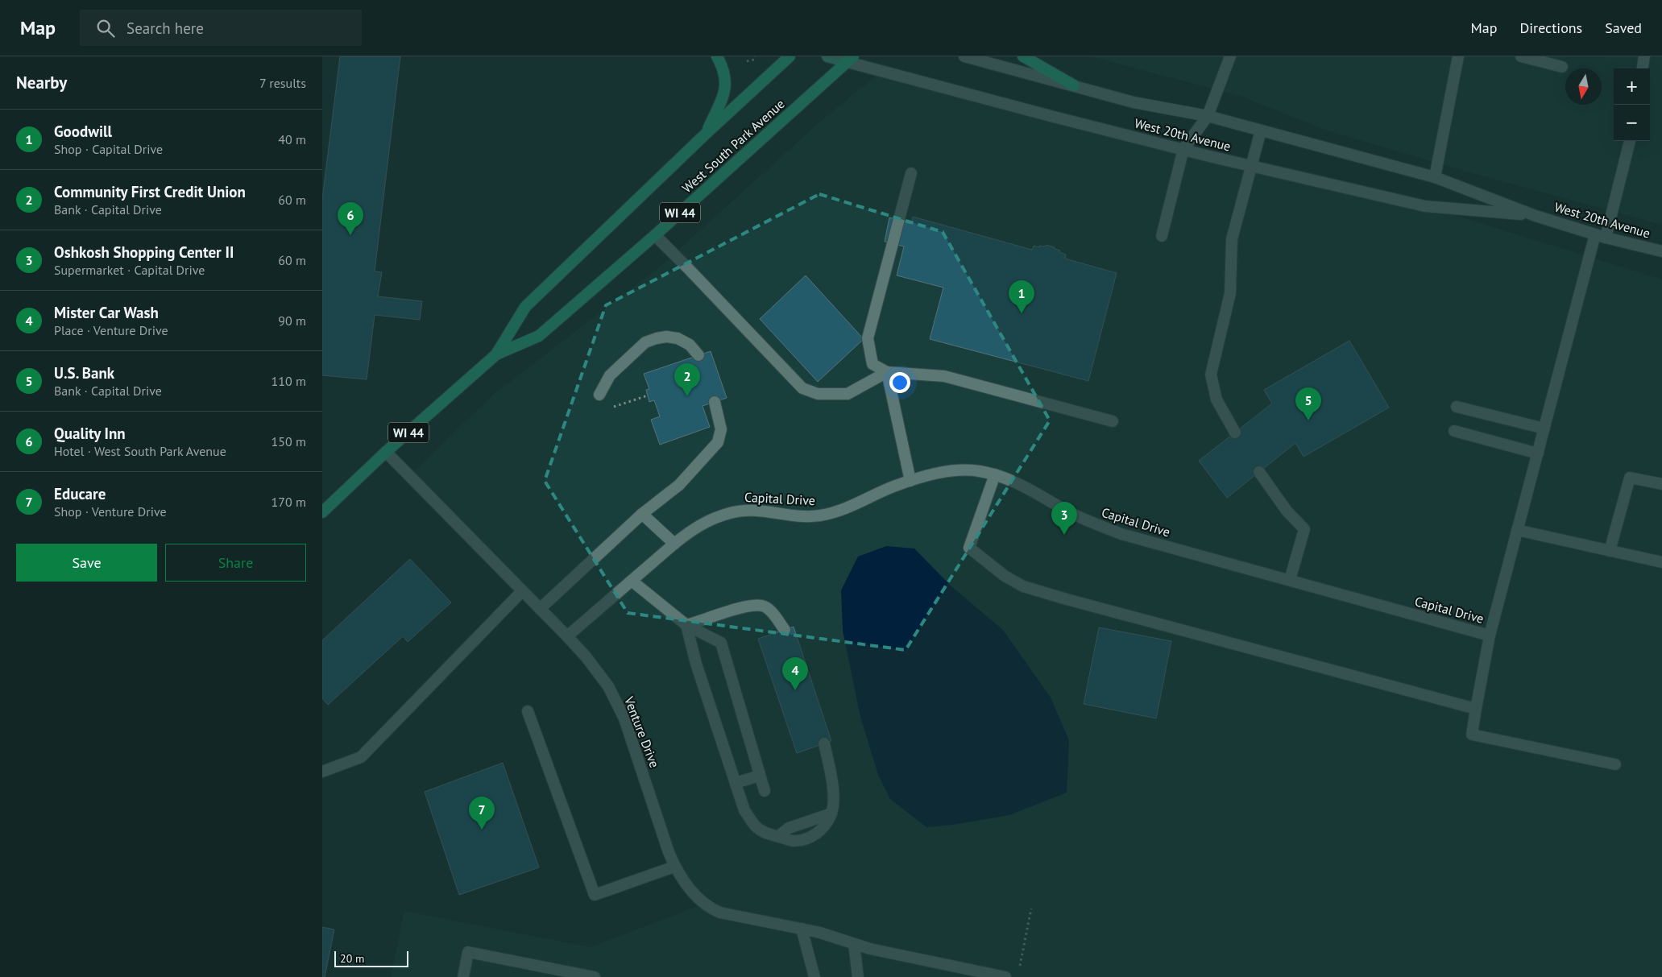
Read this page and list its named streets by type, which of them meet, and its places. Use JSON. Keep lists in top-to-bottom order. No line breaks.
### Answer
{"streets":{"main road":["West 20th Avenue","West South Park Avenue","WI 44"],"street":["Capital Drive","Venture Drive"]},"crossings":[["West 20th Avenue","West South Park Avenue"],["West 20th Avenue","Capital Drive"],["West South Park Avenue","Venture Drive"],["Capital Drive","Venture Drive"]],"scale_bar":"20 m","north":"bottom","page":{"header":"Map","search":"Search here","nav":["Map","Directions","Saved"],"heading":["Nearby","7 results"],"map_buttons":["+","−"],"list":[{"mark":"1","name":"Goodwill","note":"Shop · Capital Drive","value":"40 m"},{"mark":"2","name":"Community First Credit Union","note":"Bank · Capital Drive","value":"60 m"},{"mark":"3","name":"Oshkosh Shopping Center II","note":"Supermarket · Capital Drive","value":"60 m"},{"mark":"4","name":"Mister Car Wash","note":"Place · Venture Drive","value":"90 m"},{"mark":"5","name":"U.S. Bank","note":"Bank · Capital Drive","value":"110 m"},{"mark":"6","name":"Quality Inn","note":"Hotel · West South Park Avenue","value":"150 m"},{"mark":"7","name":"Educare","note":"Shop · Venture Drive","value":"170 m"}],"pins":["6","1","2","5","3","4","7"],"buttons":["Save","Share"],"scale":"20 m"}}
